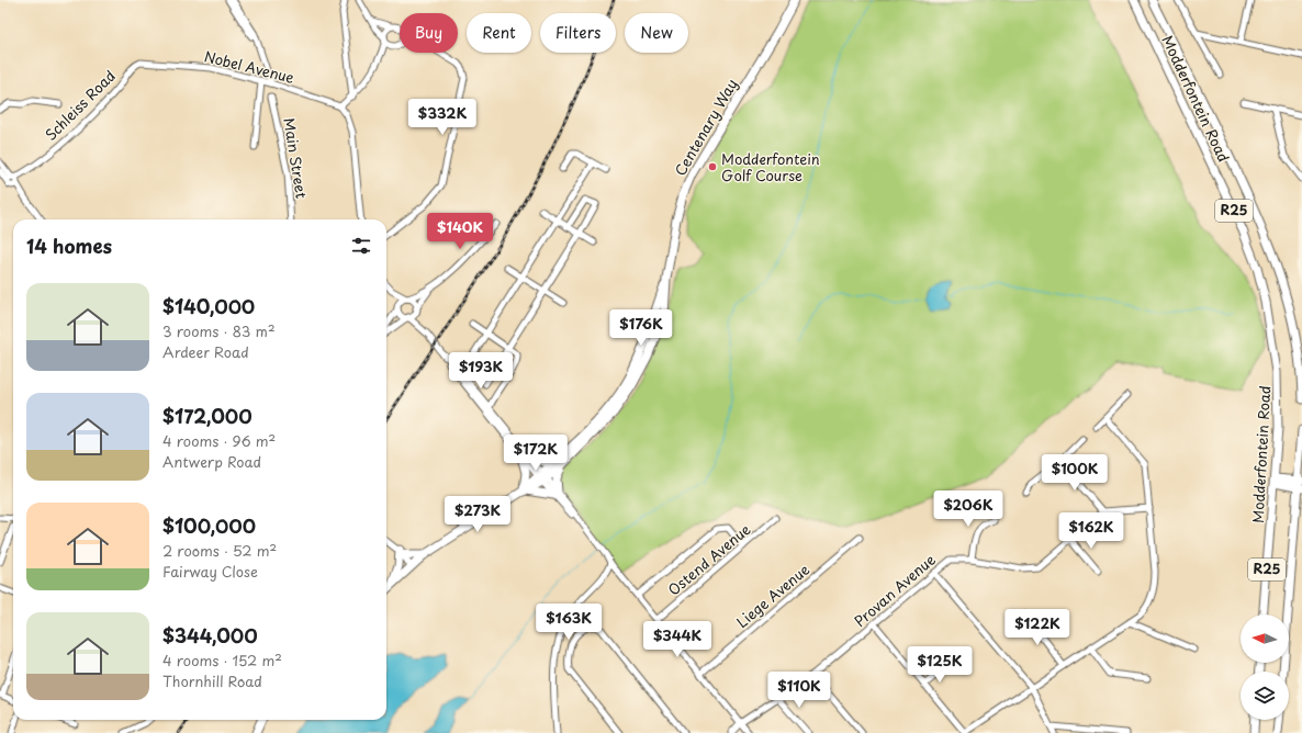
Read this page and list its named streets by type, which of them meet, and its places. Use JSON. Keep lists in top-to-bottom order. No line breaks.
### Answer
{"streets":{"main road":["Modderfontein Road","Centenary Way","R25"],"street":["Nobel Avenue","Schleiss Road","Main Street","Ostend Avenue","Provan Avenue","Liege Avenue"]},"crossings":[["Nobel Avenue","Schleiss Road"]],"places":["Modderfontein Golf Course"],"north":"left","page":{"chip":["Buy","Rent","Filters","New"],"price":["$332K","$140K","$176K","$193K","$172K","$100K","$206K","$273K","$162K","$163K","$122K","$344K","$125K","$110K"],"heading":"14 homes","list":[{"name":"$140,000","note":"3 rooms · 83 m² · Ardeer Road"},{"name":"$172,000","note":"4 rooms · 96 m² · Antwerp Road"},{"name":"$100,000","note":"2 rooms · 52 m² · Fairway Close"},{"name":"$344,000","note":"4 rooms · 152 m² · Thornhill Road"}]}}
